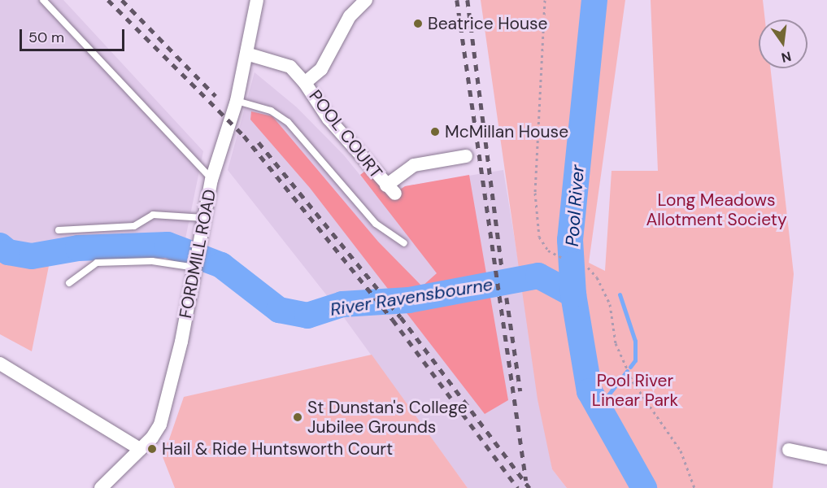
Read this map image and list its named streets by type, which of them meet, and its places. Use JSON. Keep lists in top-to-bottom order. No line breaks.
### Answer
{"streets":{"street":["POOL COURT","FORDMILL ROAD"]},"crossings":[["POOL COURT","FORDMILL ROAD"]],"water":["Pool River","River Ravensbourne"],"parks":["Long Meadows Allotment Society","Pool River Linear Park"],"places":["Beatrice House","McMillan House","St Dunstan's College Jubilee Grounds","Hail & Ride Huntsworth Court"],"scale_bar":"50 m","north":"bottom"}
